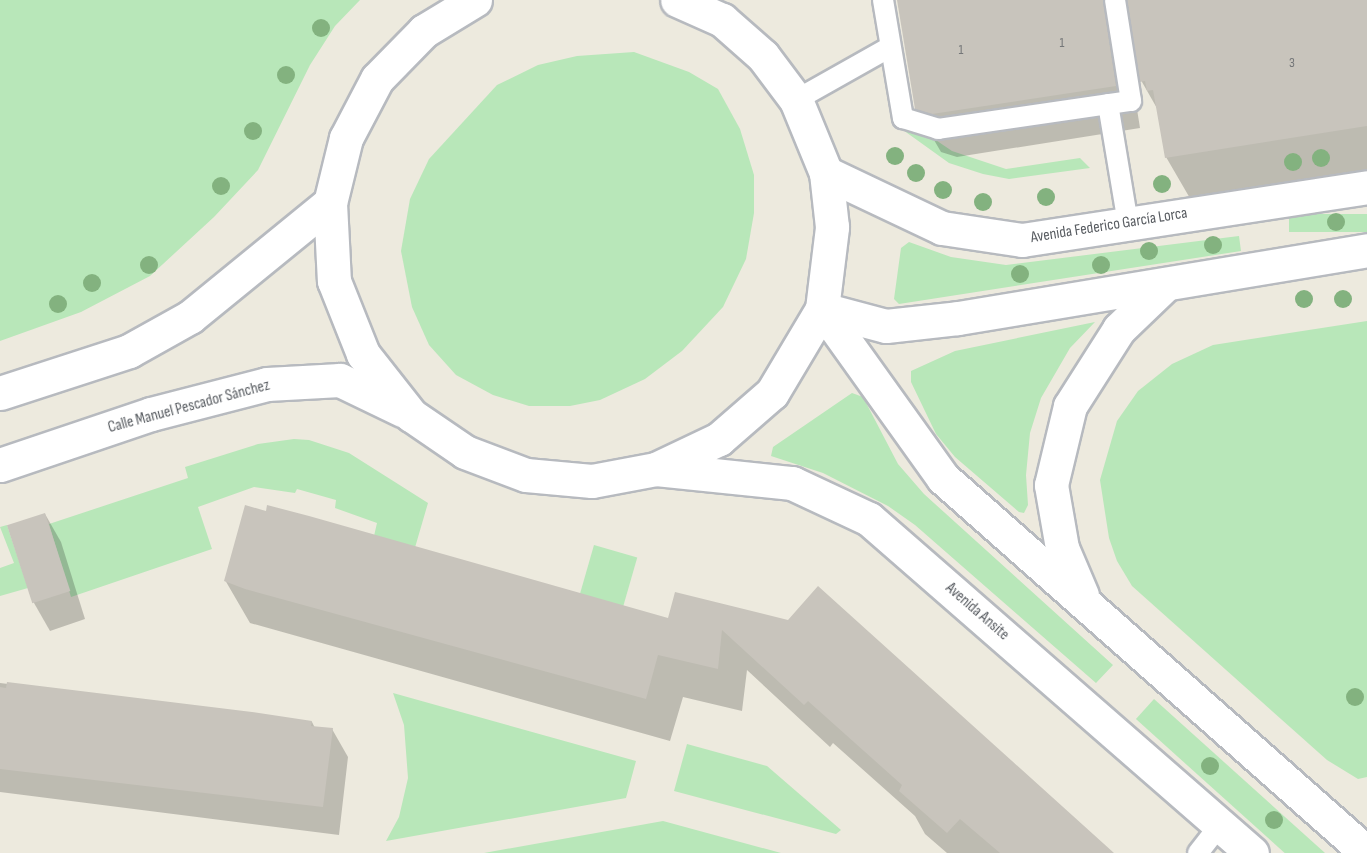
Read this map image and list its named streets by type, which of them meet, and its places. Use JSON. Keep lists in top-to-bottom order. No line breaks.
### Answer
{"streets":{"street":["Avenida Federico García Lorca","Calle Manuel Pescador Sánchez","Avenida Ansite"]},"house_numbers":["1","1","3"]}
